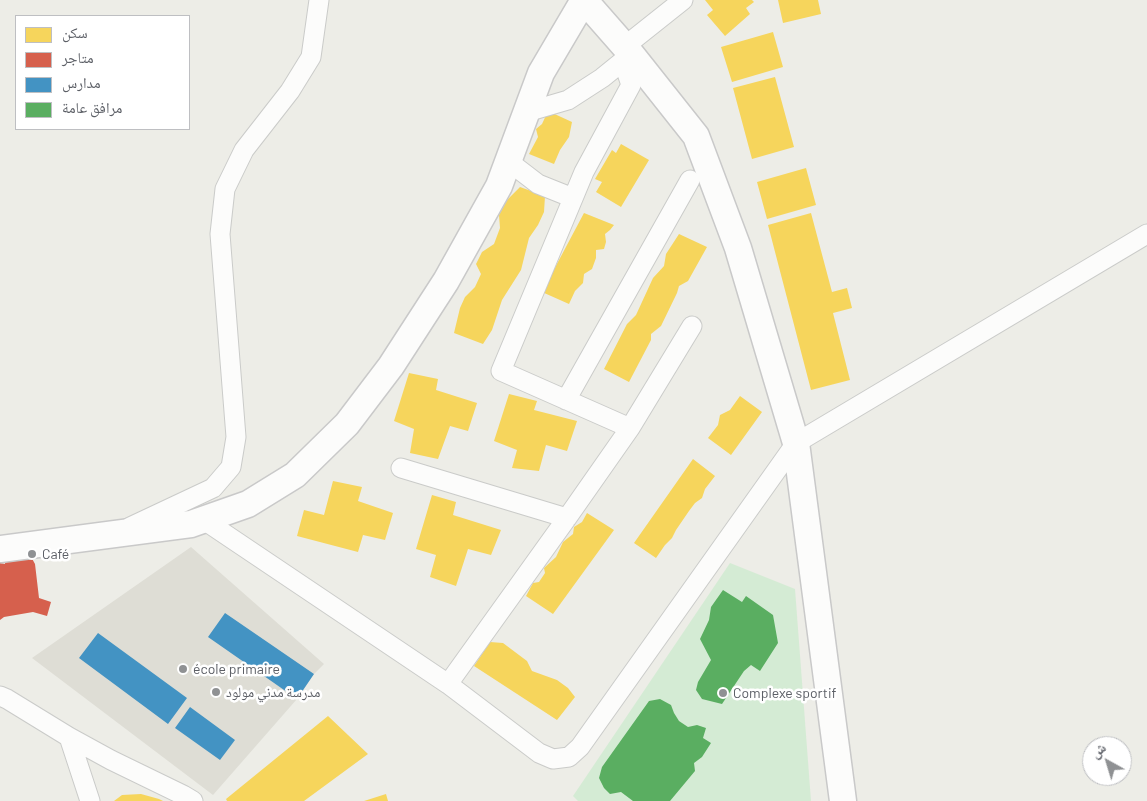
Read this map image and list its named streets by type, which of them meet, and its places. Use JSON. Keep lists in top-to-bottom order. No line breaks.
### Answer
{"places":["Café","école primaire","مدرسة مدني مولود","Complexe sportif"],"legend":["سكن","متاجر","مدارس","مرافق عامة"],"north":"top left"}
